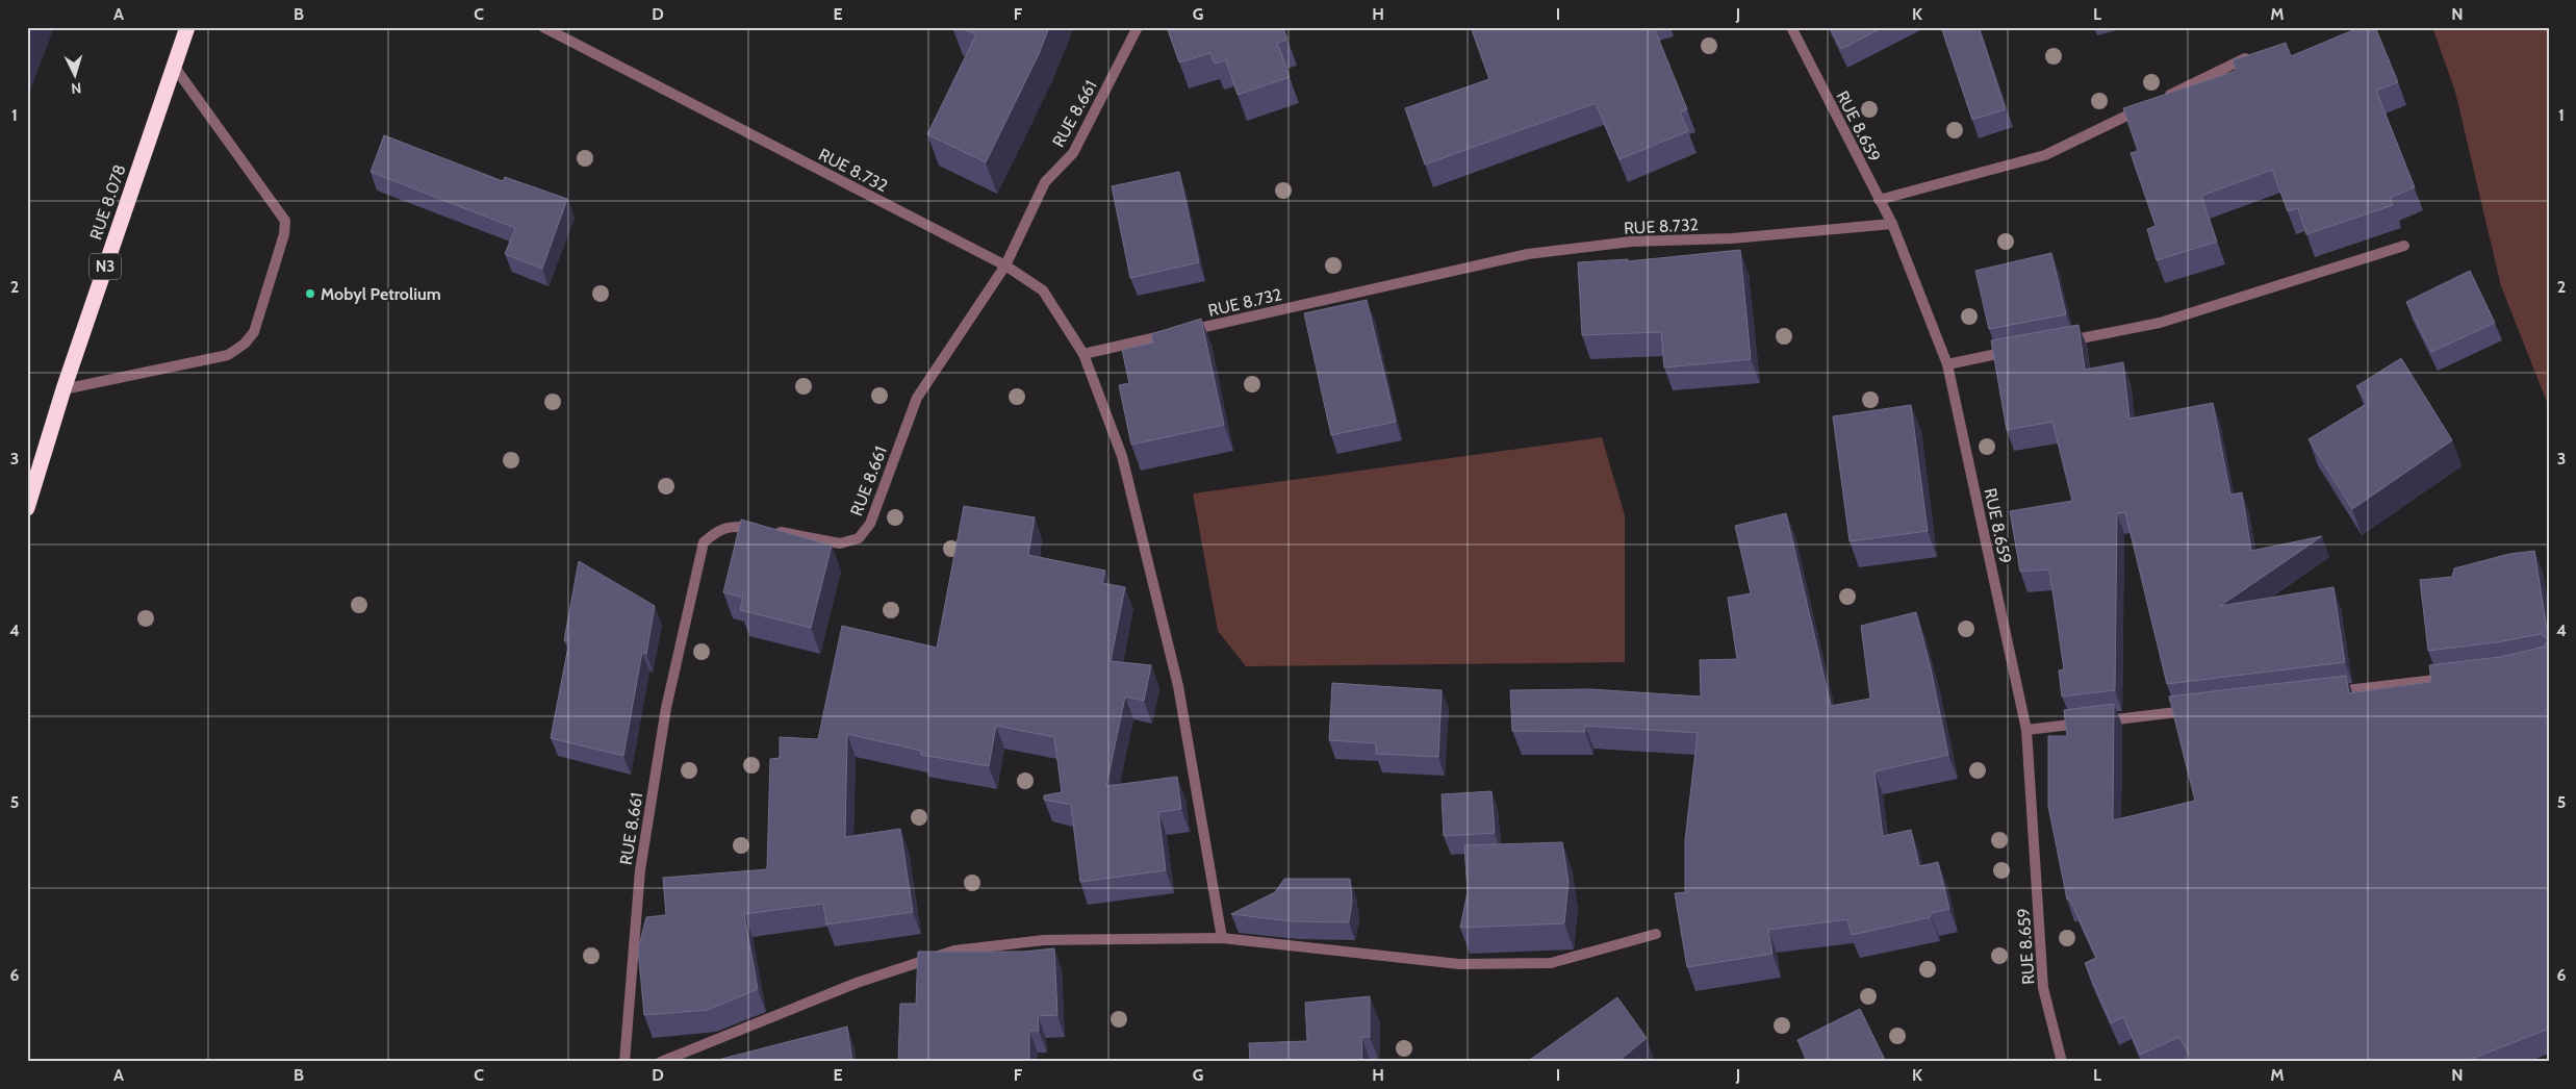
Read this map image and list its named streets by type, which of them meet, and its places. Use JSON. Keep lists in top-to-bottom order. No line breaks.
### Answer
{"streets":{"highway":["RUE 8.078","N3"],"street":["RUE 8.661","RUE 8.659","RUE 8.732"]},"crossings":[["RUE 8.661","RUE 8.732"],["RUE 8.659","RUE 8.732"]],"places":["Mobyl Petrolium"],"north":"bottom","grid":{"columns":["A","B","C","D","E","F","G","H","I","J","K","L","M","N"],"rows":["1","2","3","4","5","6"]}}
